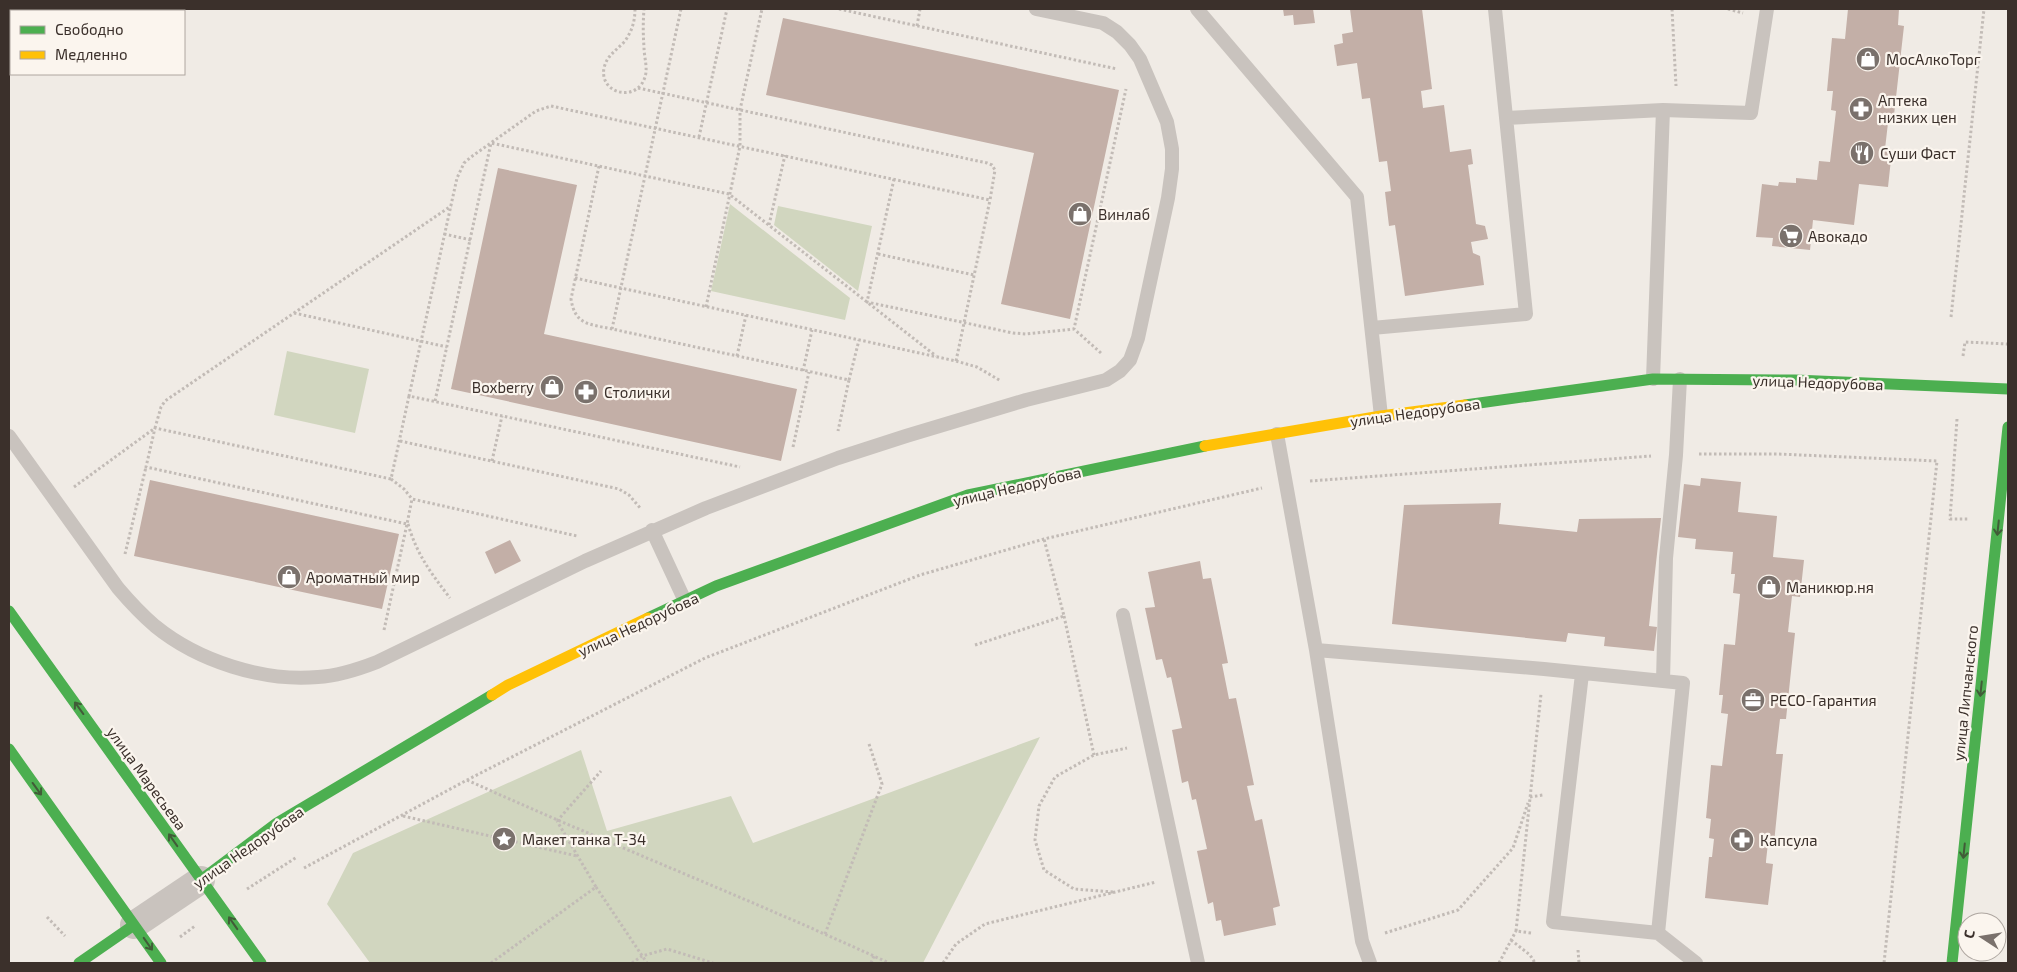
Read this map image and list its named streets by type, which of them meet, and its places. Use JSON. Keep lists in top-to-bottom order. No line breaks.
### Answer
{"streets":{"street":["улица Недорубова","улица Липчанского","улица Маресьева"]},"crossings":[["улица Недорубова","улица Маресьева"]],"one_way":["улица Липчанского"],"places":{"shop":["МосАлкоТорг","Винлаб","Boxberry","Ароматный мир","Маникюр.ня"],"pharmacy":["Аптека низких цен","Столички","Капсула"],"restaurant":["Суши Фаст"],"supermarket":["Авокадо"],"office":["РЕСО-Гарантия"],"place":["Макет танка Т-34"]},"legend":["Свободно","Медленно"],"north":"left"}
